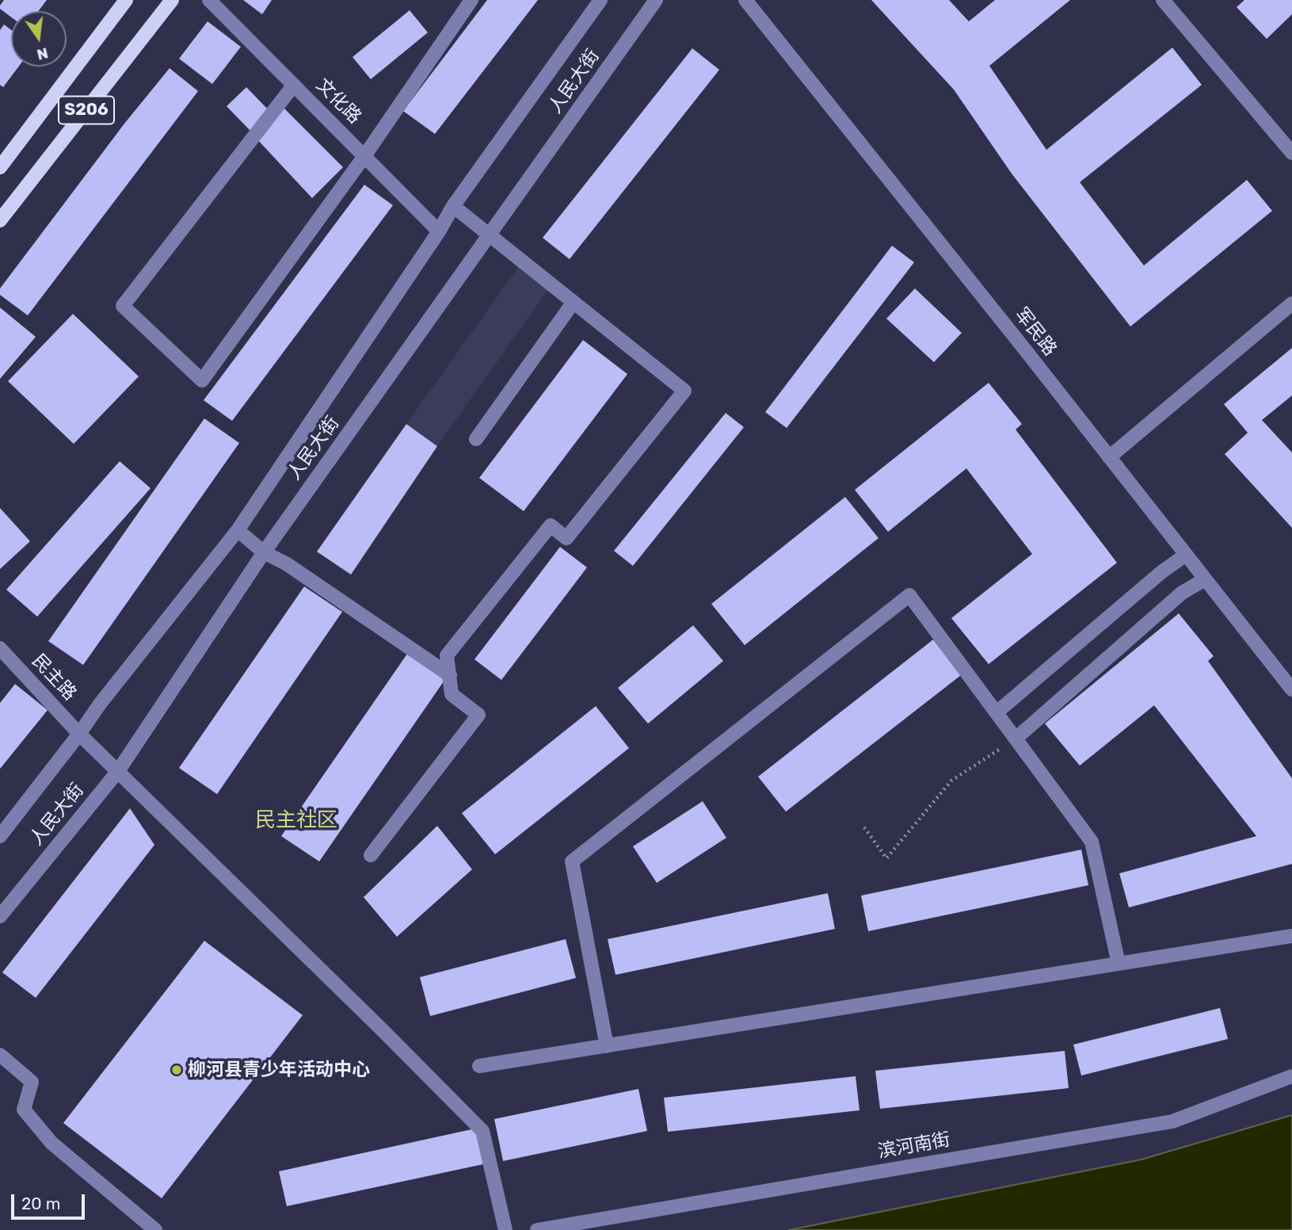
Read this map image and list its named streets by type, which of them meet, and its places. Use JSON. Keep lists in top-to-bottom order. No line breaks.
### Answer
{"streets":{"main road":["S206"],"street":["人民大街","文化路","军民路","民主路","滨河南街"]},"crossings":[["人民大街","文化路"],["人民大街","民主路"]],"districts":["民主社区"],"places":["柳河县青少年活动中心"],"scale_bar":"20 m","north":"bottom"}
